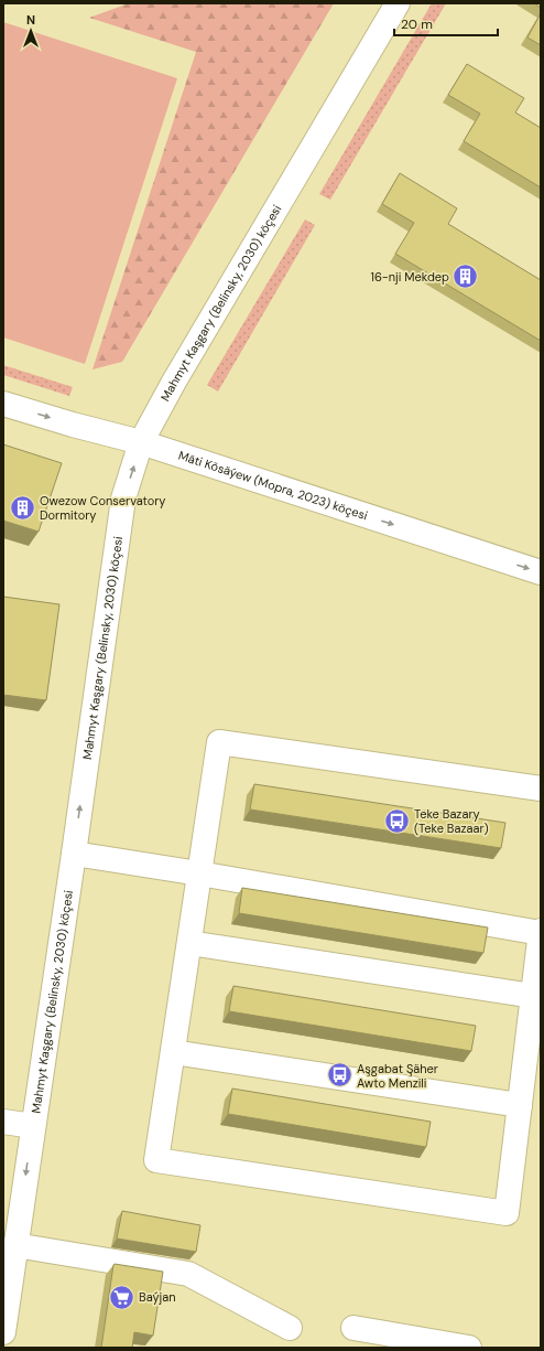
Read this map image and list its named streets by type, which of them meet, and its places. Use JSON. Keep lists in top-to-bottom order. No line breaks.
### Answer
{"streets":{"street":["Mahmyt Kaşgary (Belinsky, 2030) köçesi","Mäti Kösäýew (Mopra, 2023) köçesi"]},"crossings":[["Mahmyt Kaşgary (Belinsky, 2030) köçesi","Mäti Kösäýew (Mopra, 2023) köçesi"]],"one_way":["Mäti Kösäýew (Mopra, 2023) köçesi"],"places":{"building":["16-nji Mekdep","Owezow Conservatory Dormitory"],"bus stop":["Teke Bazary (Teke Bazaar)","Aşgabat Şäher Awto Menzili"],"supermarket":["Baýjan"]},"scale_bar":"20 m","north":"top"}
